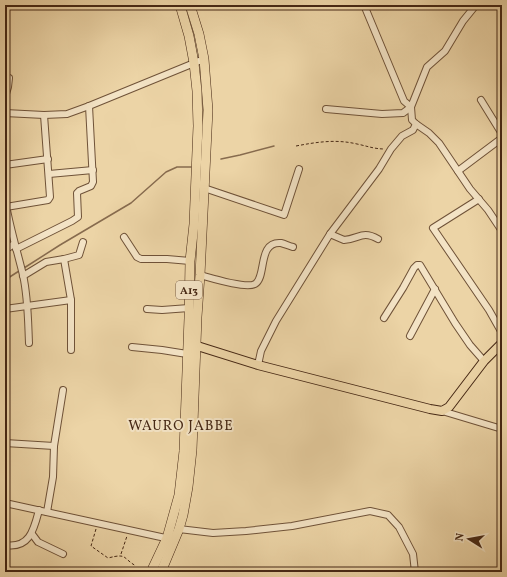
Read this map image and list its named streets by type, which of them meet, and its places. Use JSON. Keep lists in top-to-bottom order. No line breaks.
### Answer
{"streets":{"highway":["A13"]},"districts":["WAURO JABBE"],"north":"left"}
